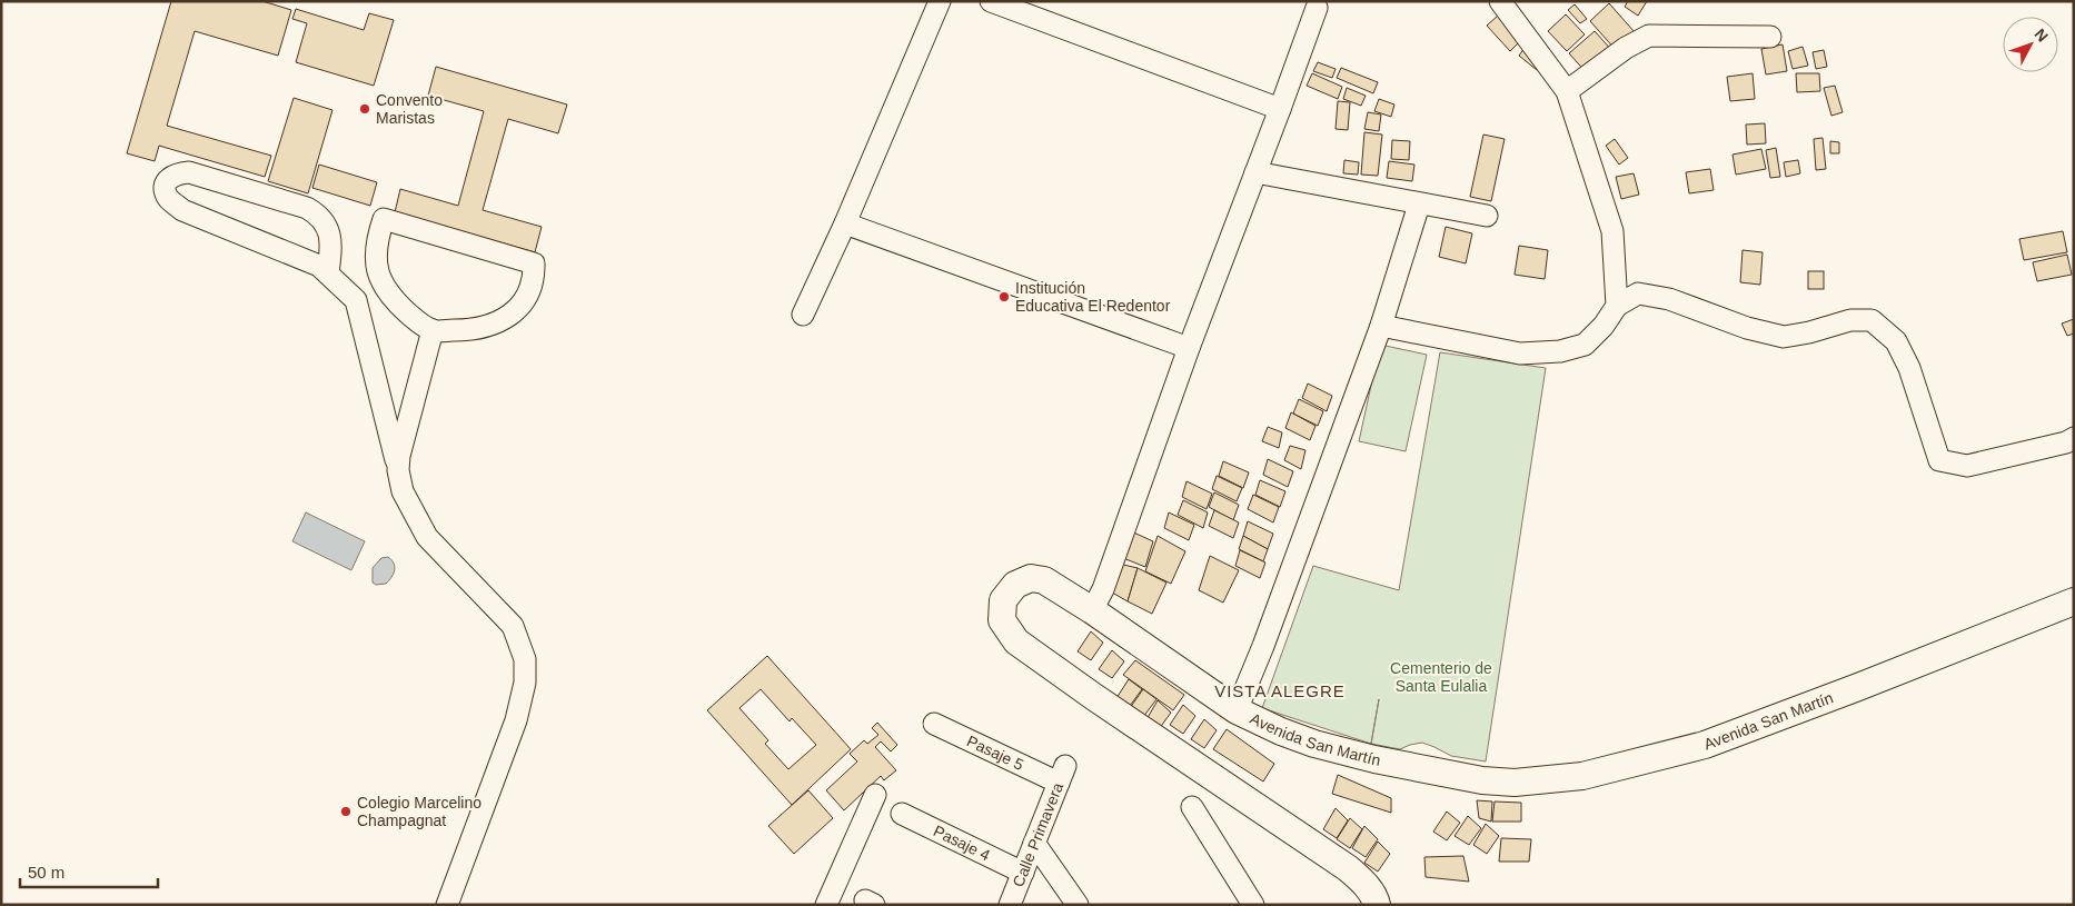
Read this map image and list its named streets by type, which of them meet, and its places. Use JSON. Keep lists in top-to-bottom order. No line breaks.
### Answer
{"streets":{"main road":["Avenida San Martín"],"street":["Pasaje 5","Calle Primavera","Pasaje 4"]},"crossings":[["Pasaje 5","Calle Primavera"],["Calle Primavera","Pasaje 4"]],"districts":["VISTA ALEGRE"],"parks":["Cementerio de Santa Eulalia"],"places":["Convento Maristas","Institución Educativa El Redentor","Colegio Marcelino Champagnat"],"scale_bar":"50 m","north":"top right"}
